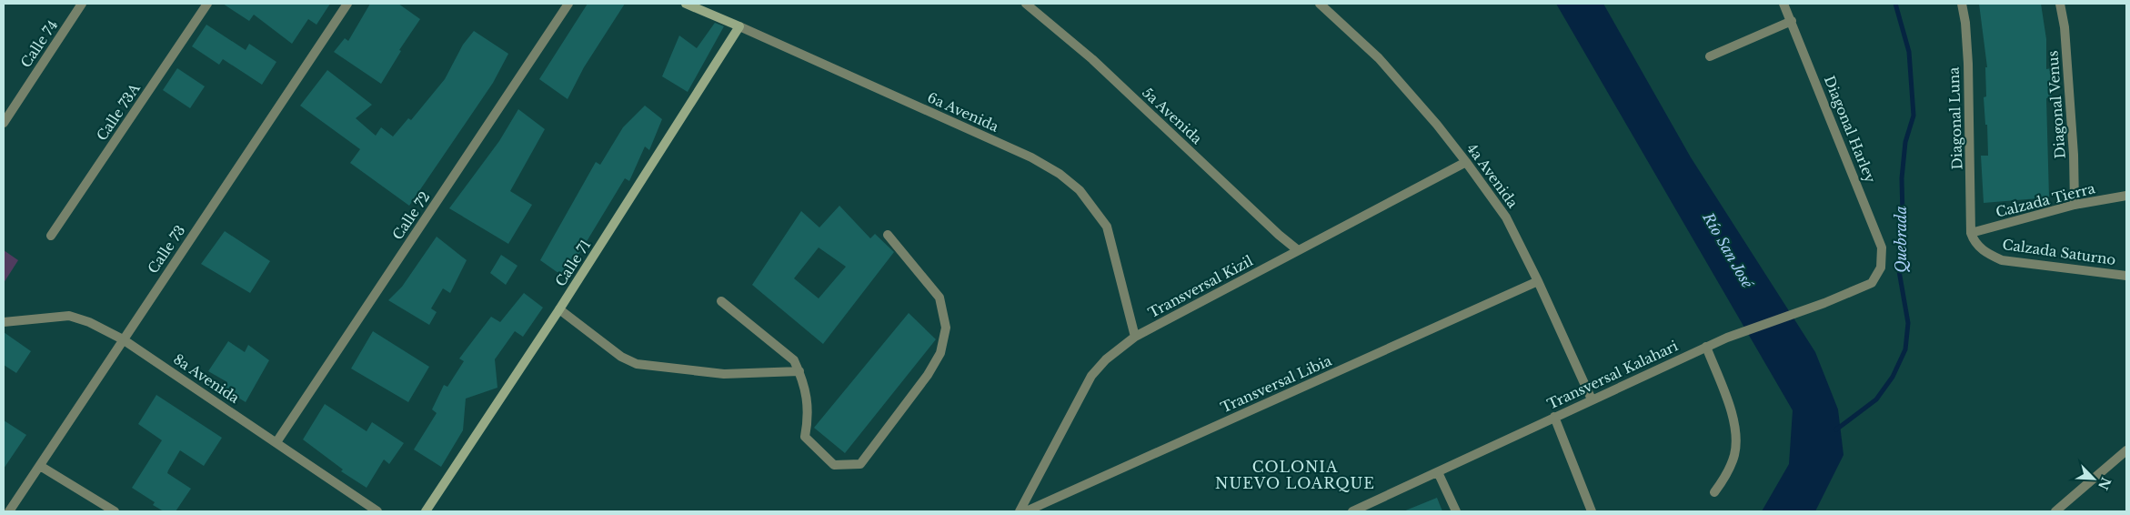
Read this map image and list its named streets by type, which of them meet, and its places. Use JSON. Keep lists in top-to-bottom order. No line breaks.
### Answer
{"streets":{"street":["Calle 74","Diagonal Venus","Calle 73A","6a Avenida","5a Avenida","Diagonal Luna","Diagonal Harley","4a Avenida","Calzada Tierra","Calle 72","Calle 73","Calzada Saturno","Calle 71","Transversal Kizil","Transversal Kalahari","8a Avenida","Transversal Libia"]},"crossings":[["Diagonal Venus","Calzada Tierra"],["6a Avenida","Calle 71"],["6a Avenida","Transversal Kizil"],["5a Avenida","Transversal Kizil"],["Diagonal Luna","Calzada Tierra"],["Diagonal Luna","Calzada Saturno"],["Diagonal Harley","Transversal Kalahari"],["4a Avenida","Transversal Kizil"],["4a Avenida","Transversal Kalahari"],["4a Avenida","Transversal Libia"],["Calzada Tierra","Calzada Saturno"],["Calle 72","8a Avenida"],["Calle 73","8a Avenida"]],"districts":["COLONIA NUEVO LOARQUE"],"water":["Quebrada","Río San José"],"north":"bottom right"}
